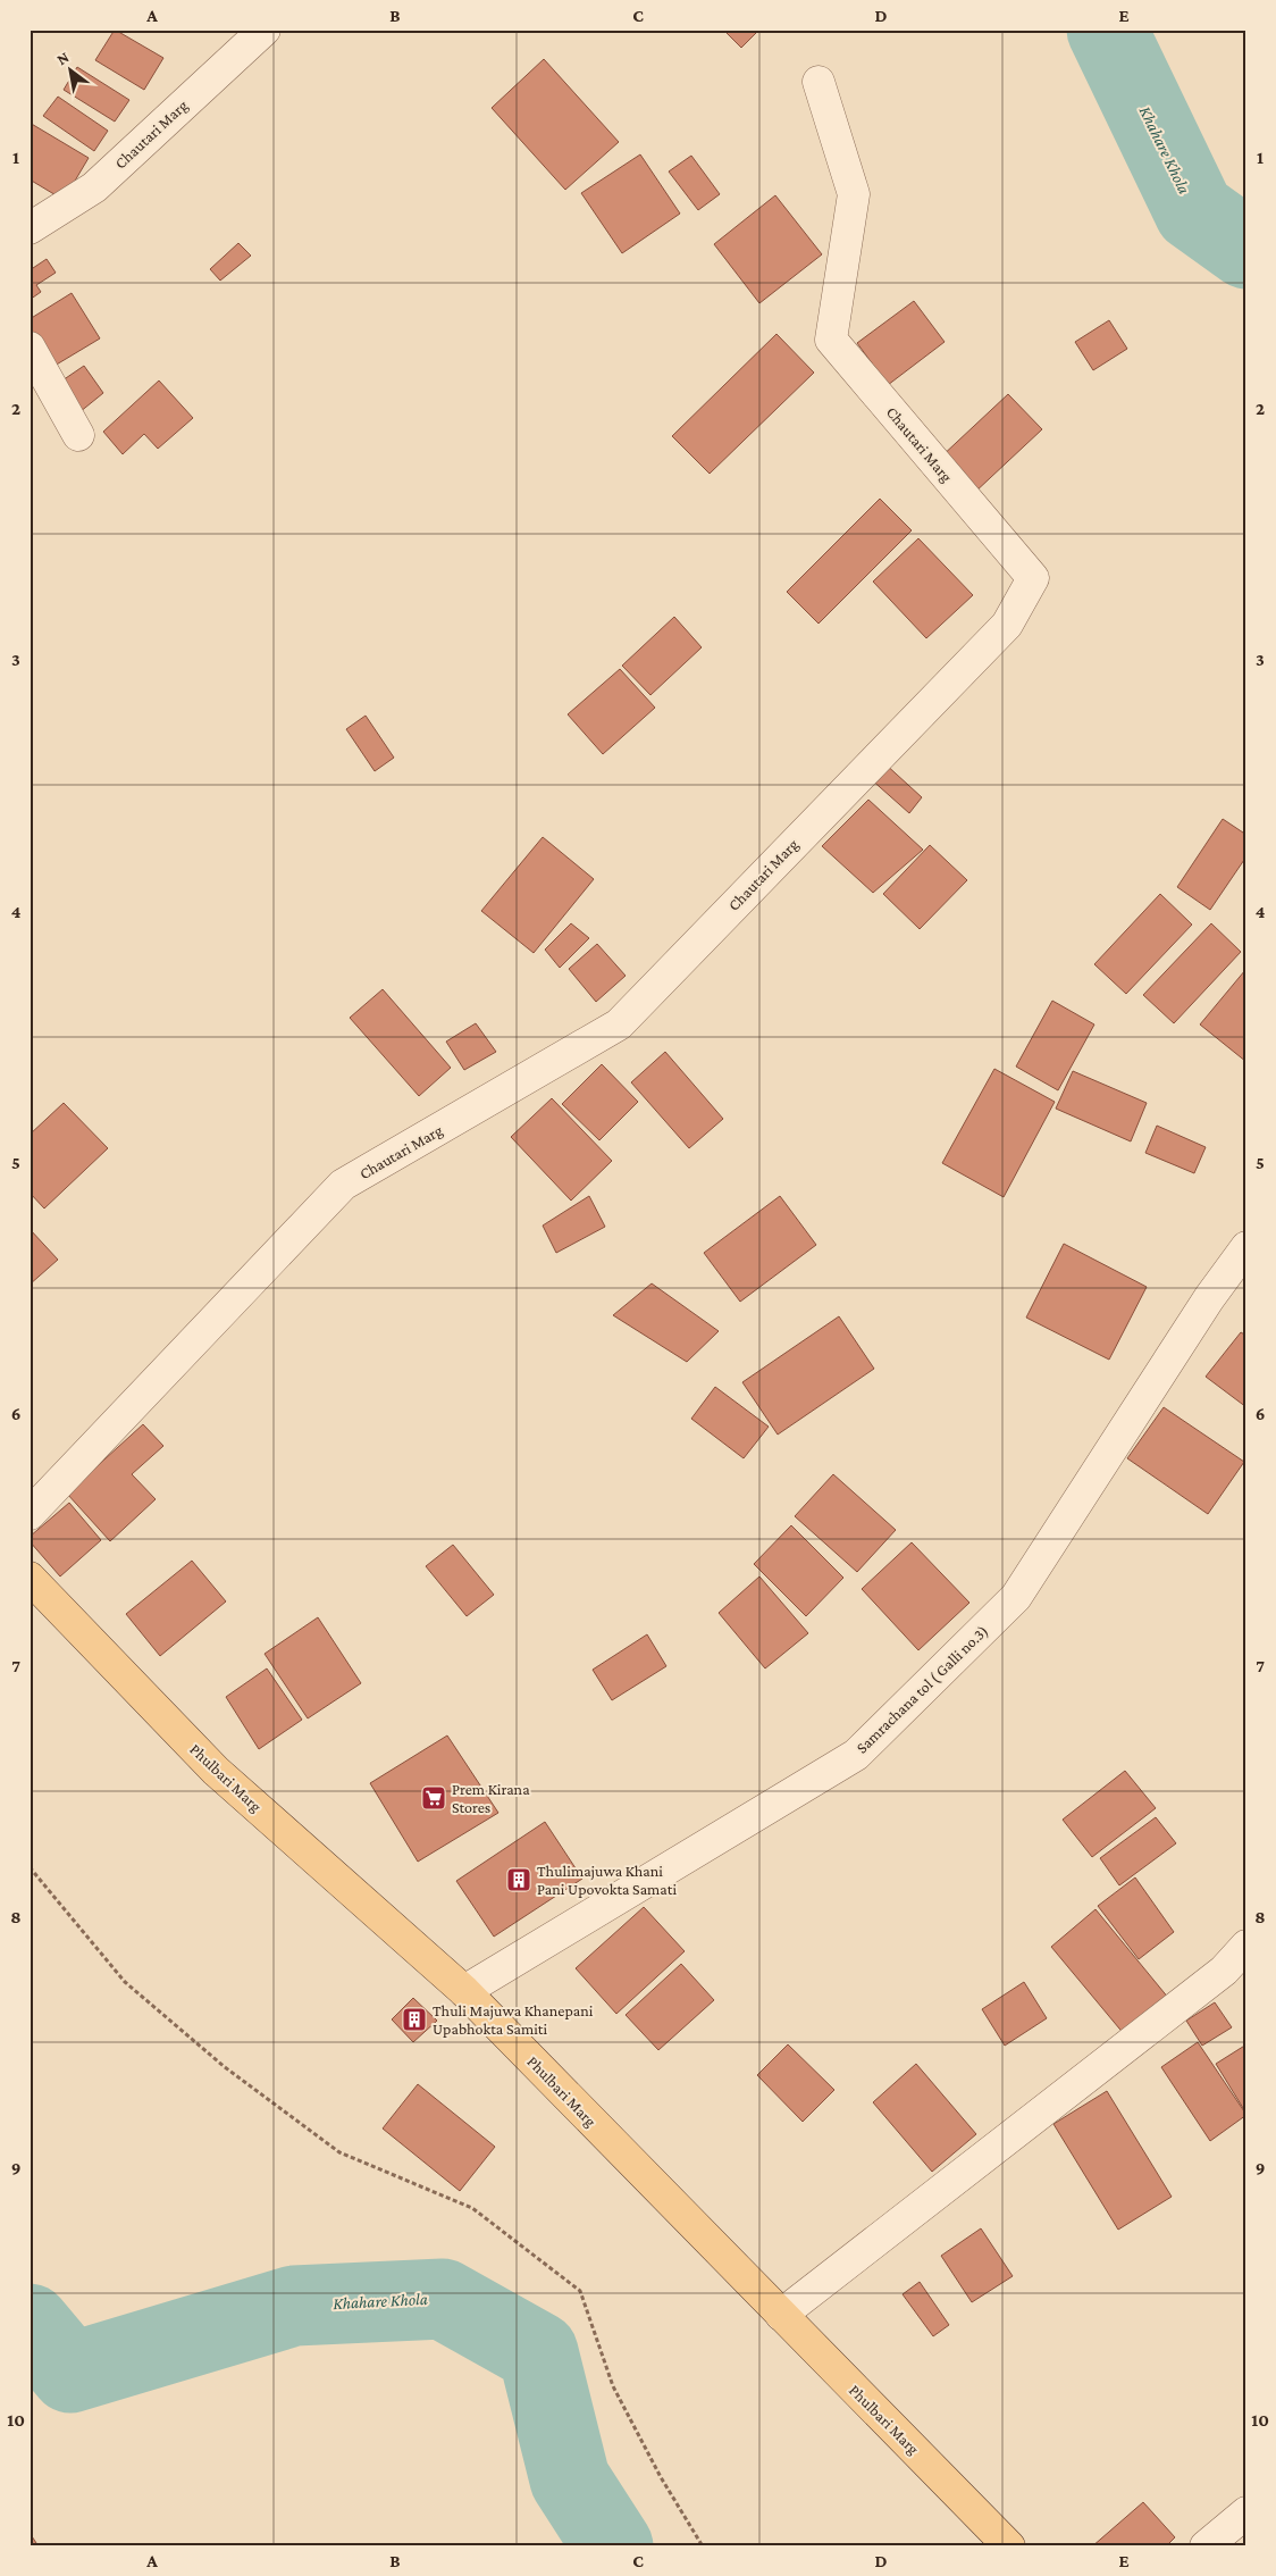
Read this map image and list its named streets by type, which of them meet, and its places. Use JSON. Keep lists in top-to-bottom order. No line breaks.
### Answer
{"streets":{"main road":["Phulbari Marg"],"street":["Chautari Marg","Samrachana tol ( Galli no.3)"]},"crossings":[["Samrachana tol ( Galli no.3)","Phulbari Marg"]],"water":["Khahare Khola"],"places":{"supermarket":["Prem Kirana Stores"],"building":["Thulimajuwa Khani Pani Upovokta Samati","Thuli Majuwa Khanepani Upabhokta Samiti"]},"north":"top left","grid":{"columns":["A","B","C","D","E"],"rows":["1","2","3","4","5","6","7","8","9","10"]}}
